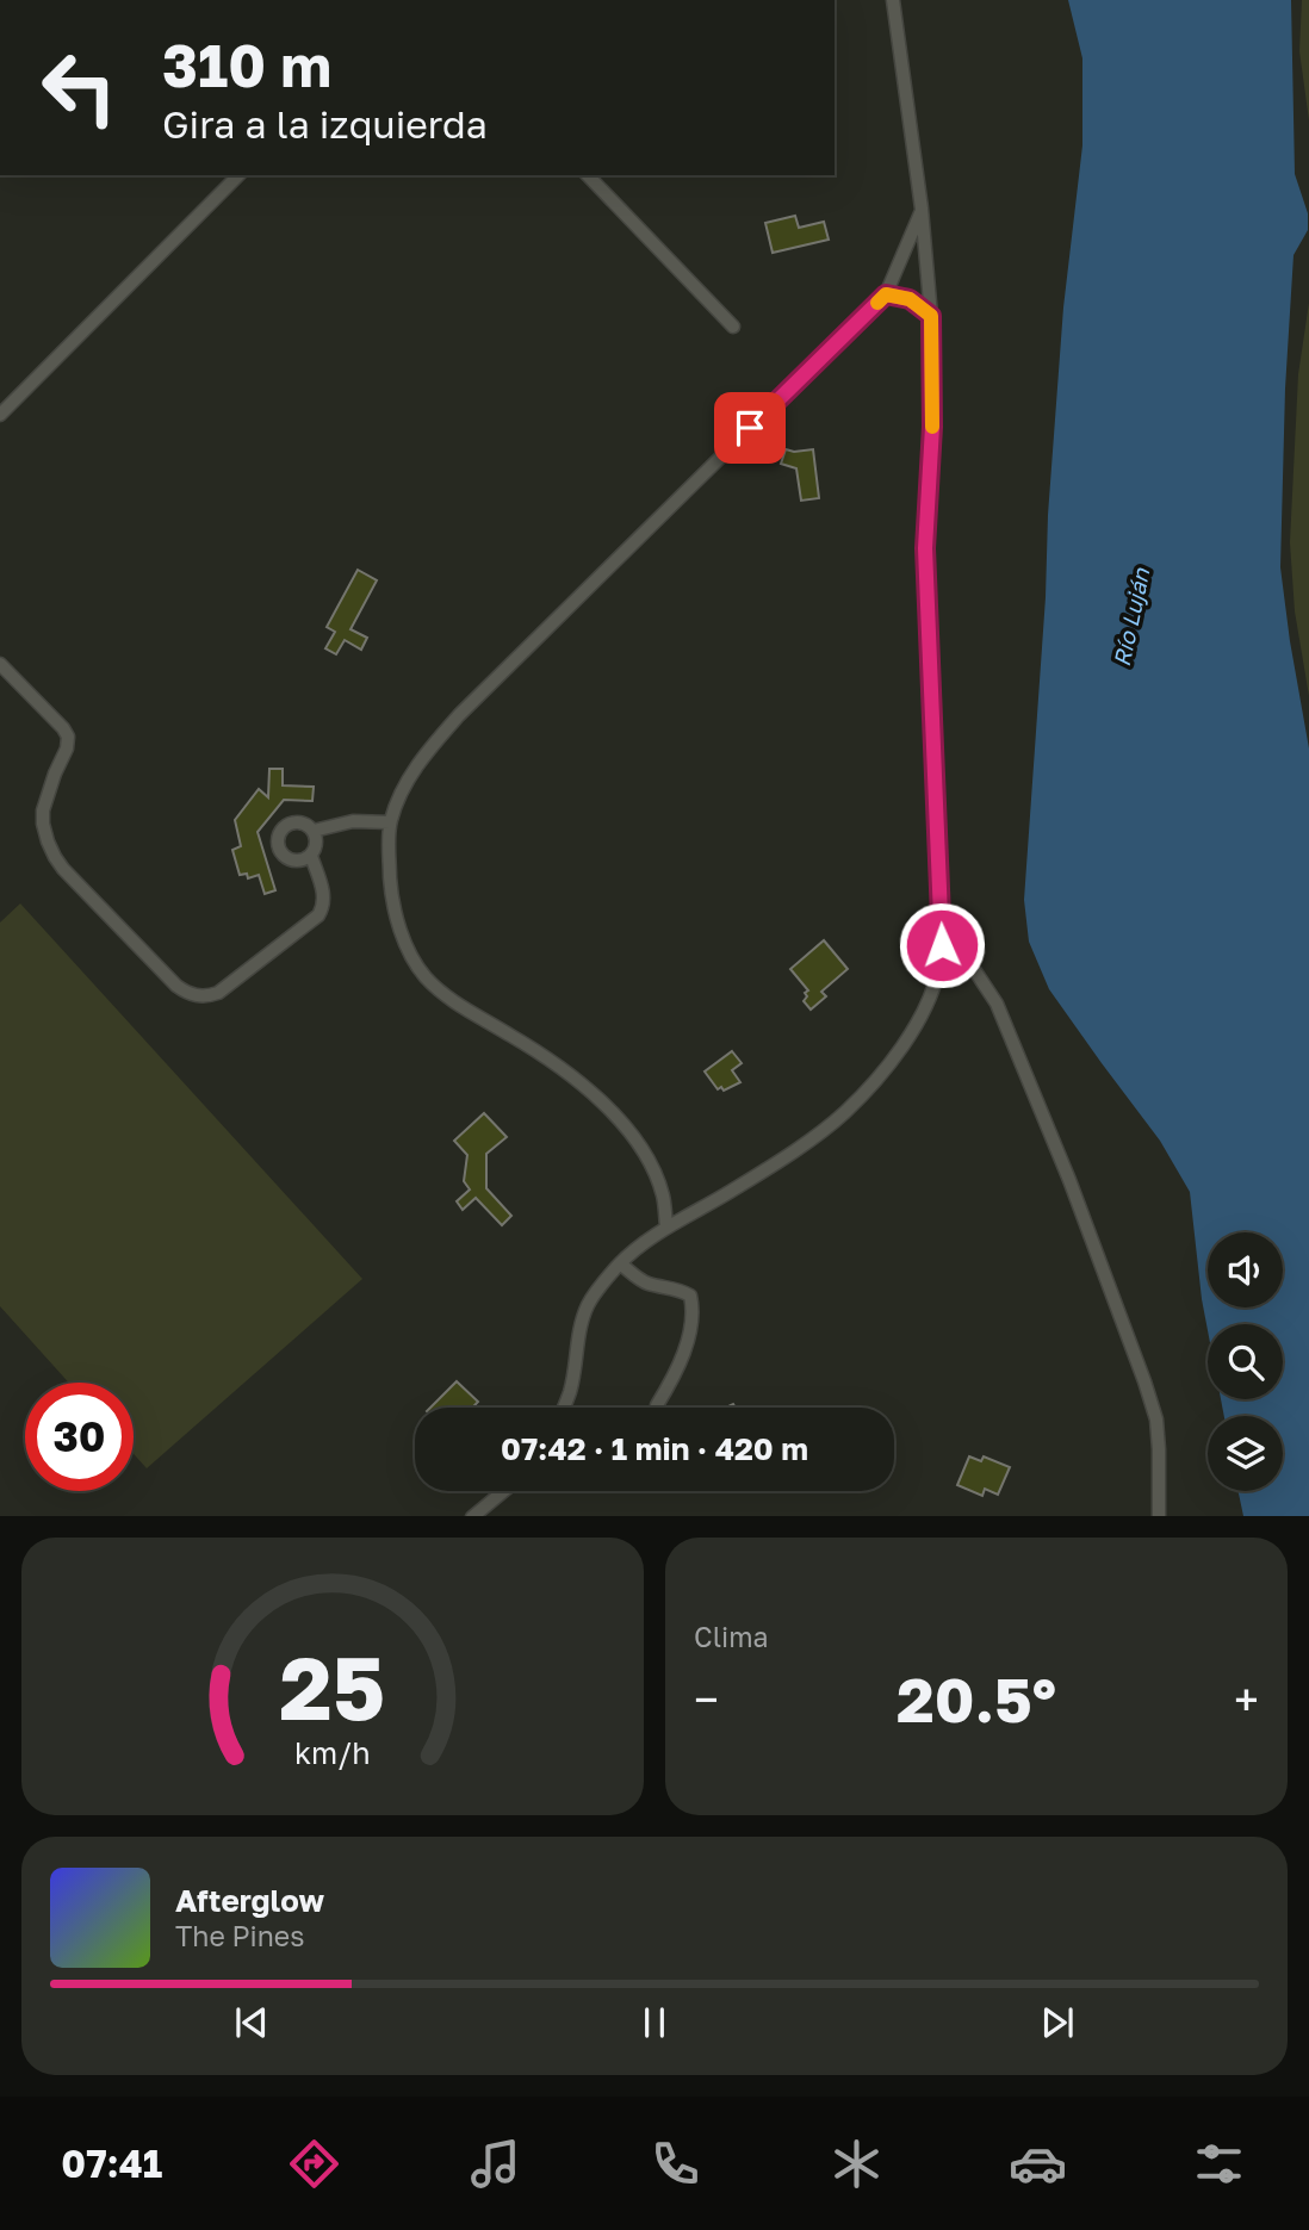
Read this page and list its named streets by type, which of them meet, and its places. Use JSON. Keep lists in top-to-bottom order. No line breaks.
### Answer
{"water":["Río Luján"],"page":{"turn":["310 m","Gira a la izquierda"],"limit":"30","trip":"07:42 · 1 min · 420 m","tile":"Clima","heat":["−","20.5°","+"],"song":["Afterglow","The Pines"],"tabs":"07:41","gauge":["25","km/h"]}}
